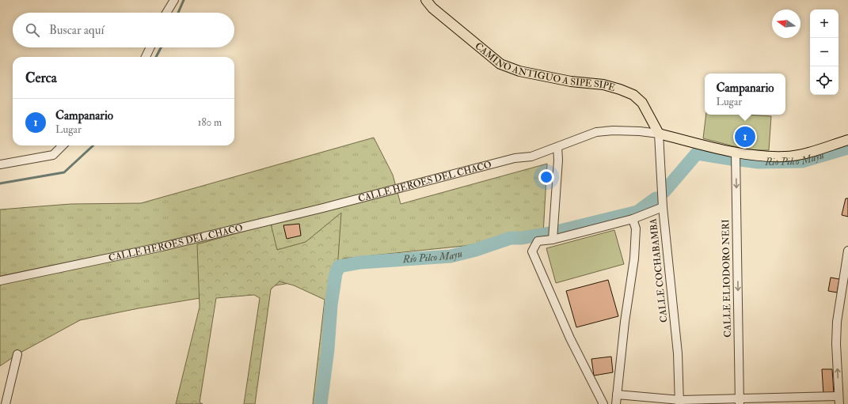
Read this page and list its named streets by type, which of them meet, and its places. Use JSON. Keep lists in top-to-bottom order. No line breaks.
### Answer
{"streets":{"main road":["CAMINO ANTIGUO A SIPE SIPE","CALLE HEROES DEL CHACO"],"street":["CALLE COCHABAMBA","CALLE ELIODORO NERI"]},"crossings":[["CAMINO ANTIGUO A SIPE SIPE","CALLE HEROES DEL CHACO"],["CAMINO ANTIGUO A SIPE SIPE","CALLE COCHABAMBA"],["CALLE HEROES DEL CHACO","CALLE COCHABAMBA"],["CALLE HEROES DEL CHACO","CALLE ELIODORO NERI"]],"one_way":["CALLE ELIODORO NERI"],"water":["Rio Pilco Mayu","Río Pilco Mayu"],"north":"left","page":{"map_buttons":["+","−"],"search":"Buscar aquí","heading":"Cerca","popup":["Campanario","Lugar"],"list":[{"mark":"1","name":"Campanario","note":"Lugar","value":"180 m"}],"pins":"1"}}
